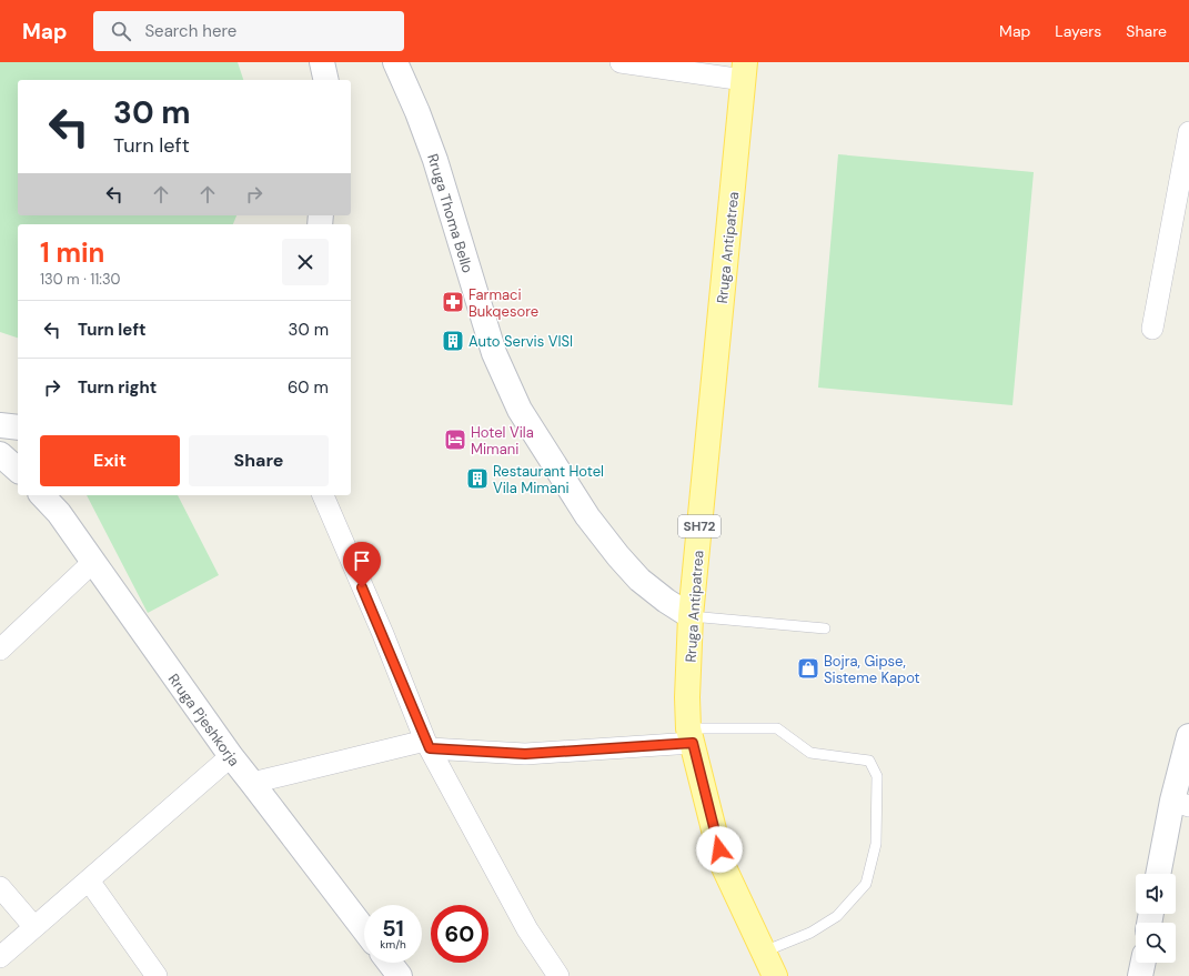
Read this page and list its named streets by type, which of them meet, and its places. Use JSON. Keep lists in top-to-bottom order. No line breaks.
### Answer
{"streets":{"main road":["Rruga Antipatrea","SH72"],"street":["Rruga Thoma Bello","Rruga Pjeshkorja"]},"crossings":[["Rruga Thoma Bello","Rruga Antipatrea"]],"places":{"pharmacy":["Farmaci Bukqesore"],"building":["Auto Servis VISI","Restaurant Hotel Vila Mimani"],"hotel":["Hotel Vila Mimani"],"shop":["Bojra, Gipse, Sisteme Kapot"]},"page":{"header":"Map","search":"Search here","nav":["Map","Layers","Share"],"turn":["30 m","Turn left"],"heading":["1 min","130 m · 11:30"],"list":[{"name":"Turn left","value":"30 m"},{"name":"Turn right","value":"60 m"}],"buttons":["Exit","Share"],"speed":"51 km/h","limit":"60"}}
